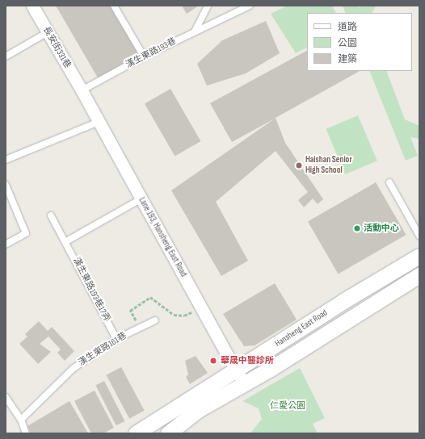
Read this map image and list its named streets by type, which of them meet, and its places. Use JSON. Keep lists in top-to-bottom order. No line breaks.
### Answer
{"streets":{"street":["長安街331巷","Lane 193, Hansheng East Road","Hansheng East Road"],"lane":["漢生東路193巷","漢生東路193巷17弄","漢生東路161巷"]},"crossings":[["長安街331巷","漢生東路193巷"],["長安街331巷","Lane 193, Hansheng East Road"],["漢生東路193巷","Lane 193, Hansheng East Road"],["Lane 193, Hansheng East Road","Hansheng East Road"],["漢生東路193巷17弄","漢生東路161巷"]],"parks":["仁愛公園"],"places":["Haishan Senior High School","活動中心","華晟中醫診所"],"legend":["道路","公園","建築"]}
